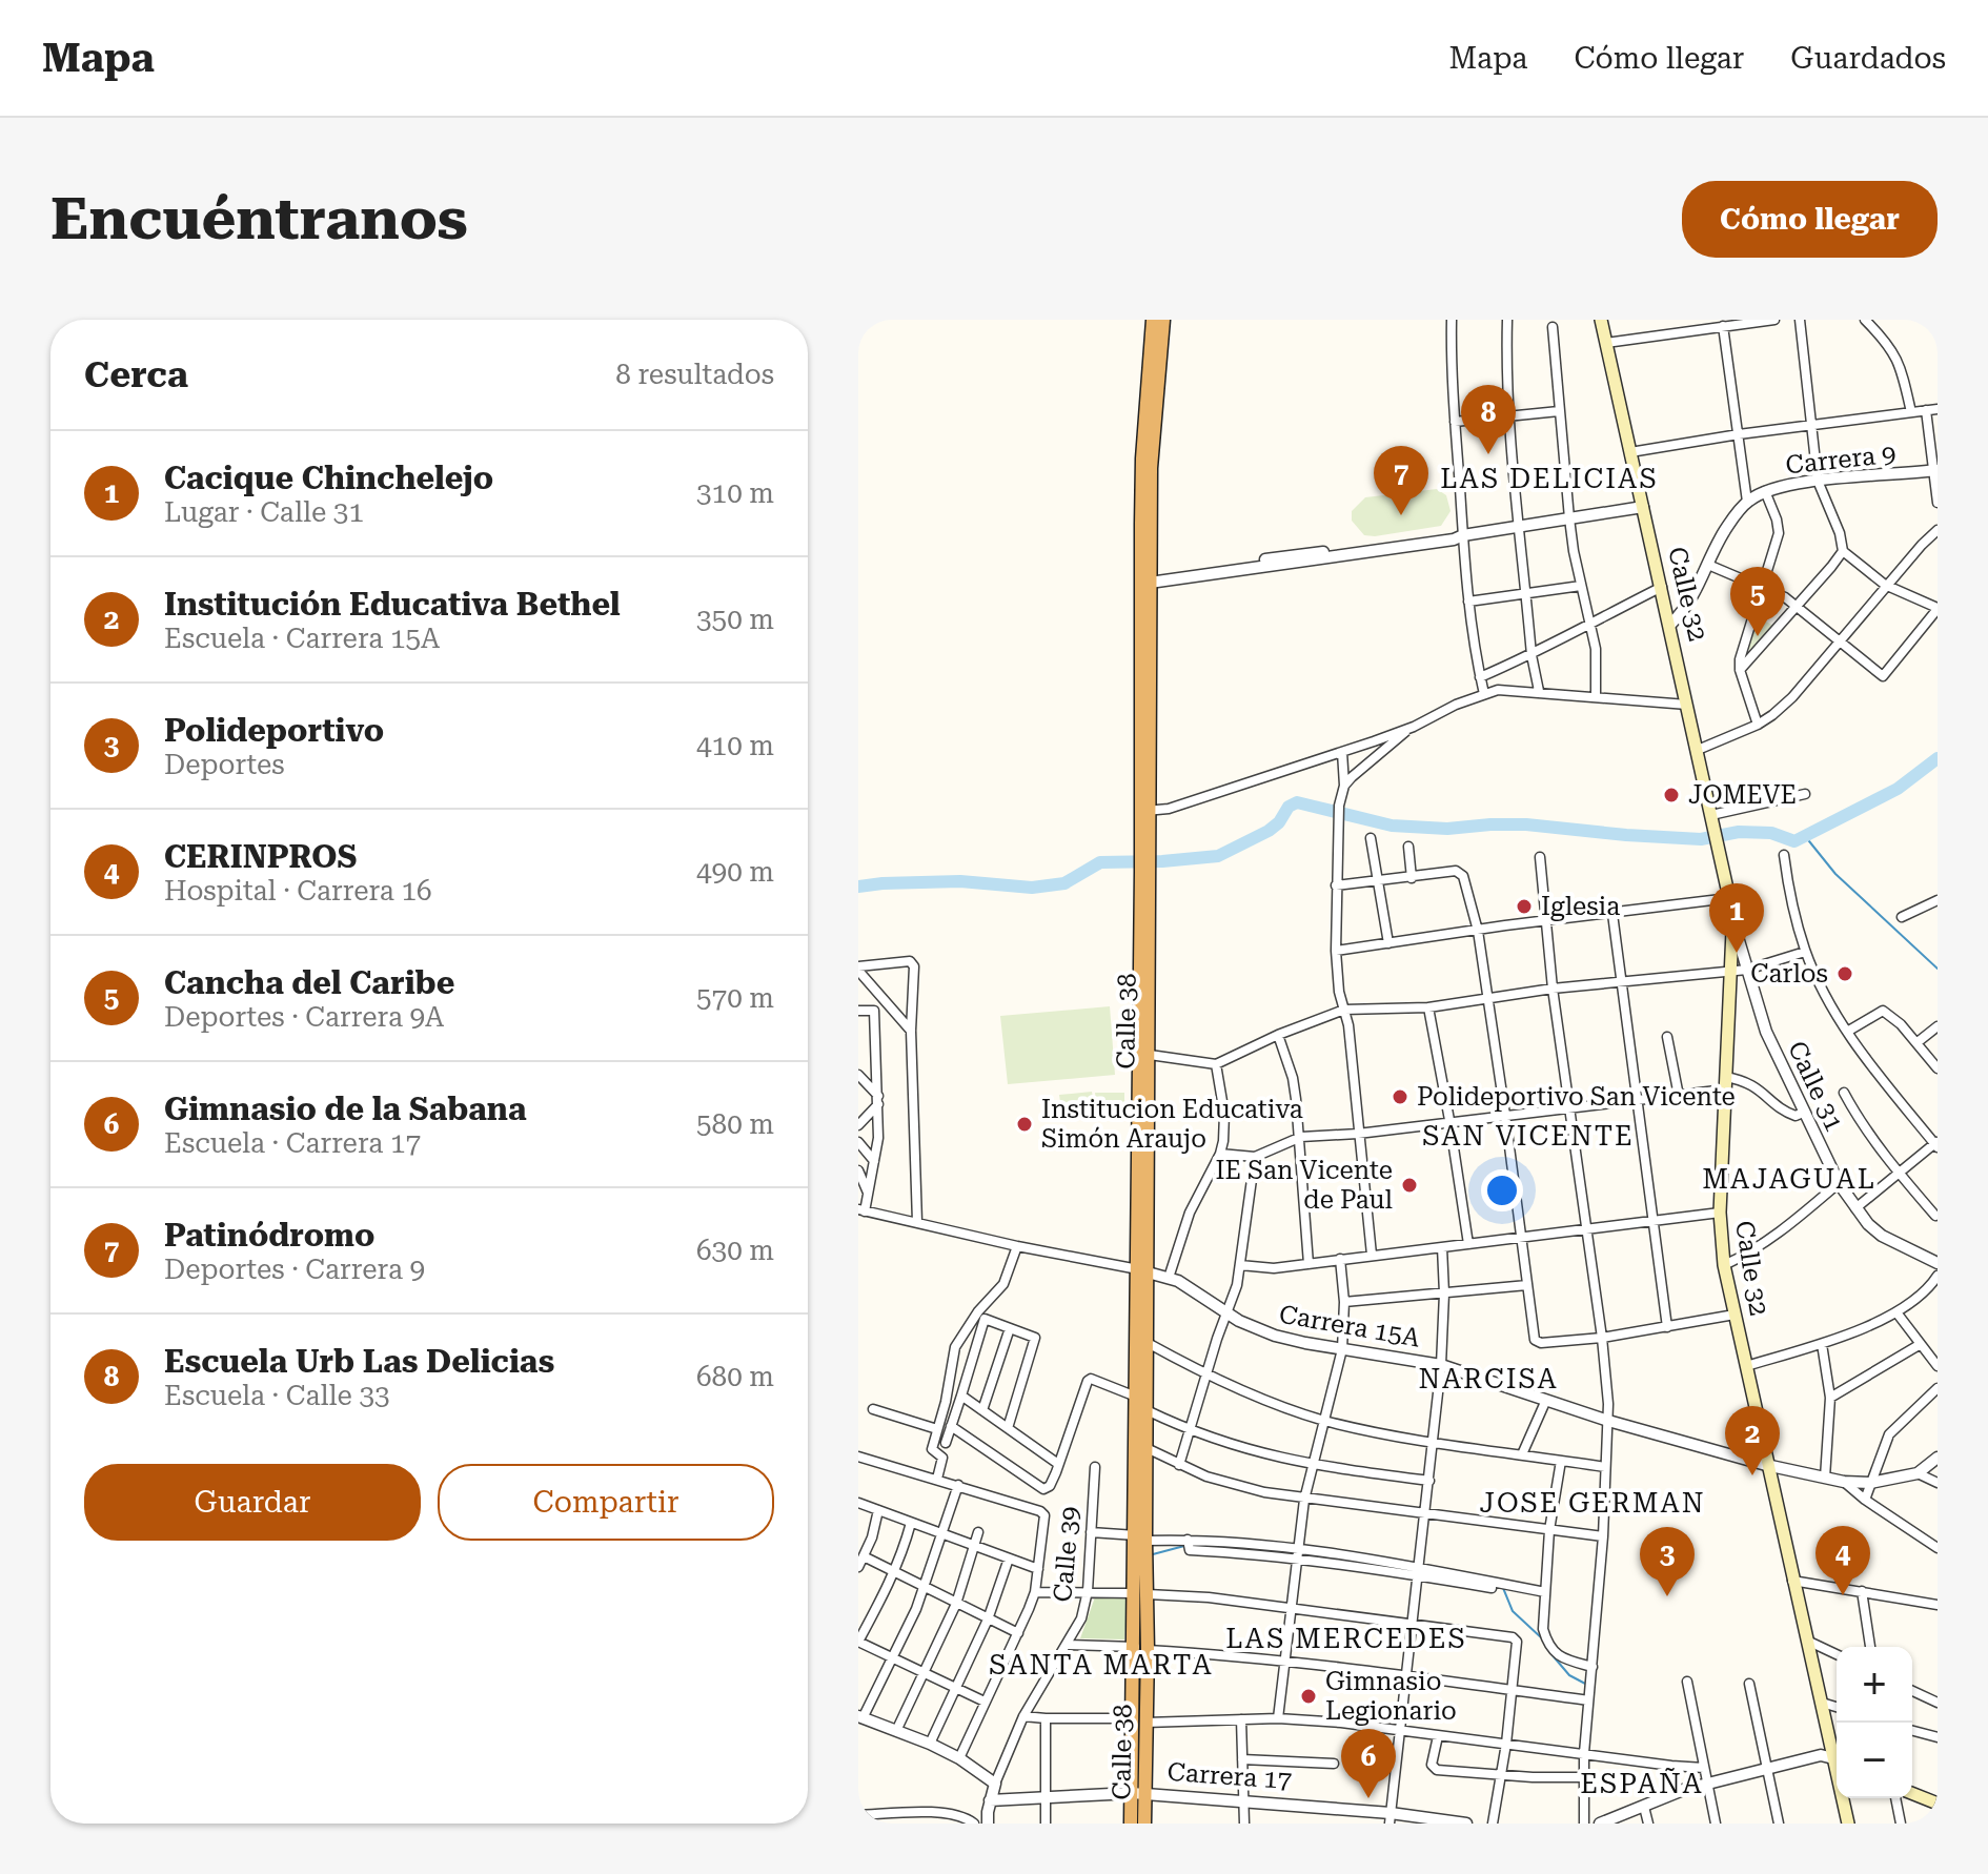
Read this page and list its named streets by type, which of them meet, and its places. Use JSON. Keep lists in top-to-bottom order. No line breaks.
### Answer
{"streets":{"highway":["Calle 38"],"main road":["Calle 32"],"street":["Carrera 9","Calle 31","Carrera 15A","Calle 39","Carrera 17"]},"crossings":[["Carrera 9","Calle 32"],["Calle 32","Calle 31"],["Calle 32","Carrera 15A"],["Calle 38","Carrera 15A"],["Calle 38","Carrera 17"],["Calle 39","Carrera 17"]],"districts":["LAS DELICIAS","SAN VICENTE","MAJAGUAL","NARCISA","JOSE GERMAN","LAS MERCEDES","SANTA MARTA","ESPAÑA"],"places":["JOMEVE","Iglesia","Carlos","Polideportivo San Vicente","Institucion Educativa Simón Araujo","IE San Vicente de Paul","Gimnasio Legionario"],"page":{"header":"Mapa","nav":["Mapa","Cómo llegar","Guardados"],"buttons":["Cómo llegar",["Guardar","Compartir"]],"title":"Encuéntranos","heading":["Cerca","8 resultados"],"pins":["8","7","5","1","2","4","3","6"],"list":[{"mark":"1","name":"Cacique Chinchelejo","note":"Lugar · Calle 31","value":"310 m"},{"mark":"2","name":"Institución Educativa Bethel","note":"Escuela · Carrera 15A","value":"350 m"},{"mark":"3","name":"Polideportivo","note":"Deportes","value":"410 m"},{"mark":"4","name":"CERINPROS","note":"Hospital · Carrera 16","value":"490 m"},{"mark":"5","name":"Cancha del Caribe","note":"Deportes · Carrera 9A","value":"570 m"},{"mark":"6","name":"Gimnasio de la Sabana","note":"Escuela · Carrera 17","value":"580 m"},{"mark":"7","name":"Patinódromo","note":"Deportes · Carrera 9","value":"630 m"},{"mark":"8","name":"Escuela Urb Las Delicias","note":"Escuela · Calle 33","value":"680 m"}],"map_buttons":["+","−"]}}
